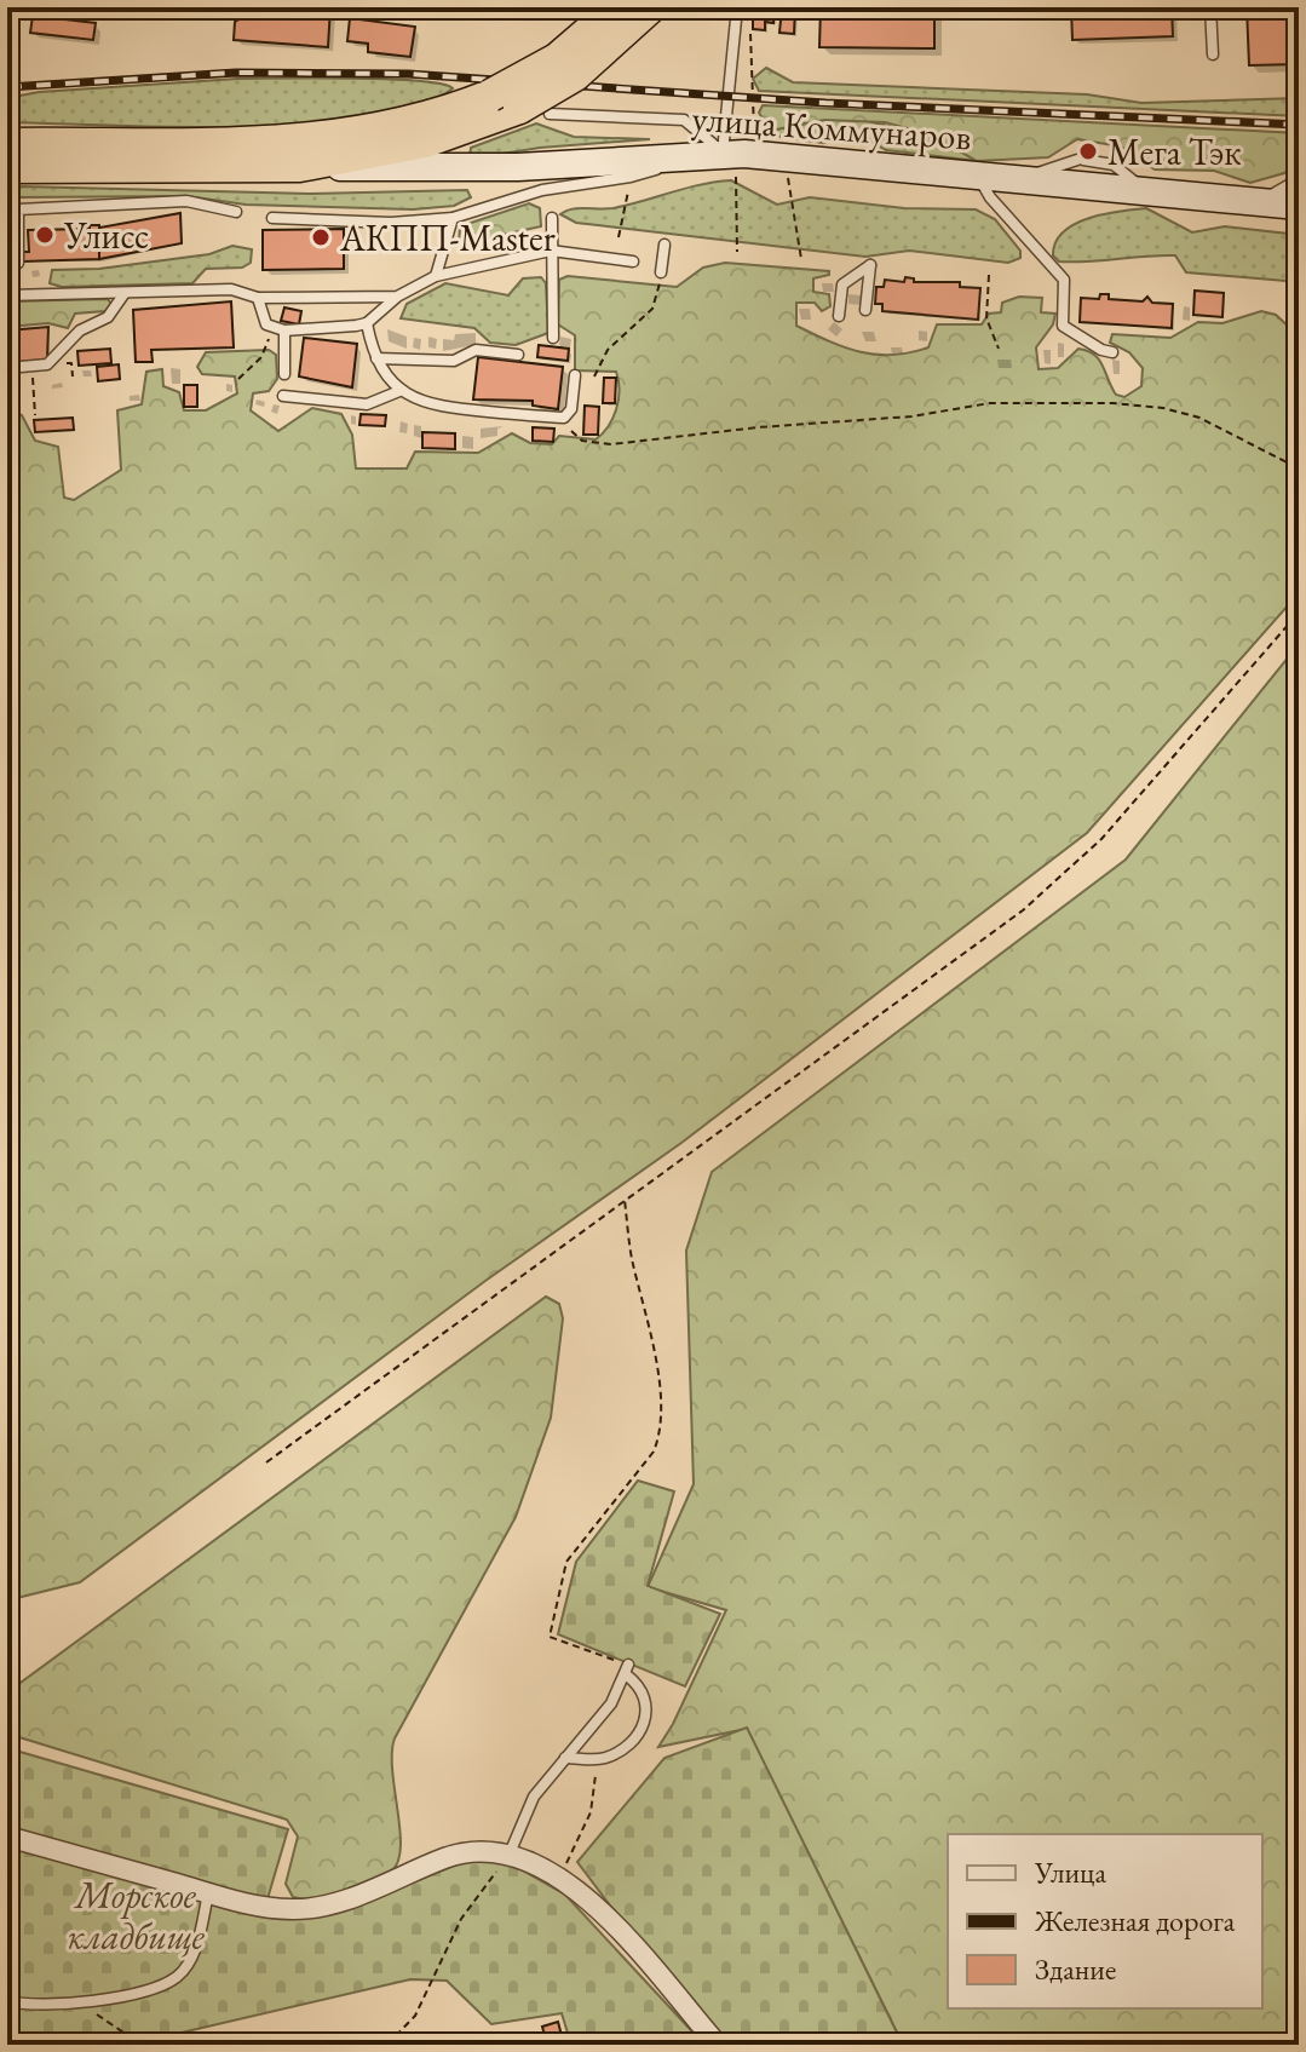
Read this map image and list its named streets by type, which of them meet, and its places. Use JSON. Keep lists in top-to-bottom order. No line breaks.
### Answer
{"streets":{"main road":["улица Коммунаров"]},"parks":["Морское кладбище"],"places":["Мега Тэк","Улисс","АКПП-Master"],"legend":["Улица","Железная дорога","Здание"]}
